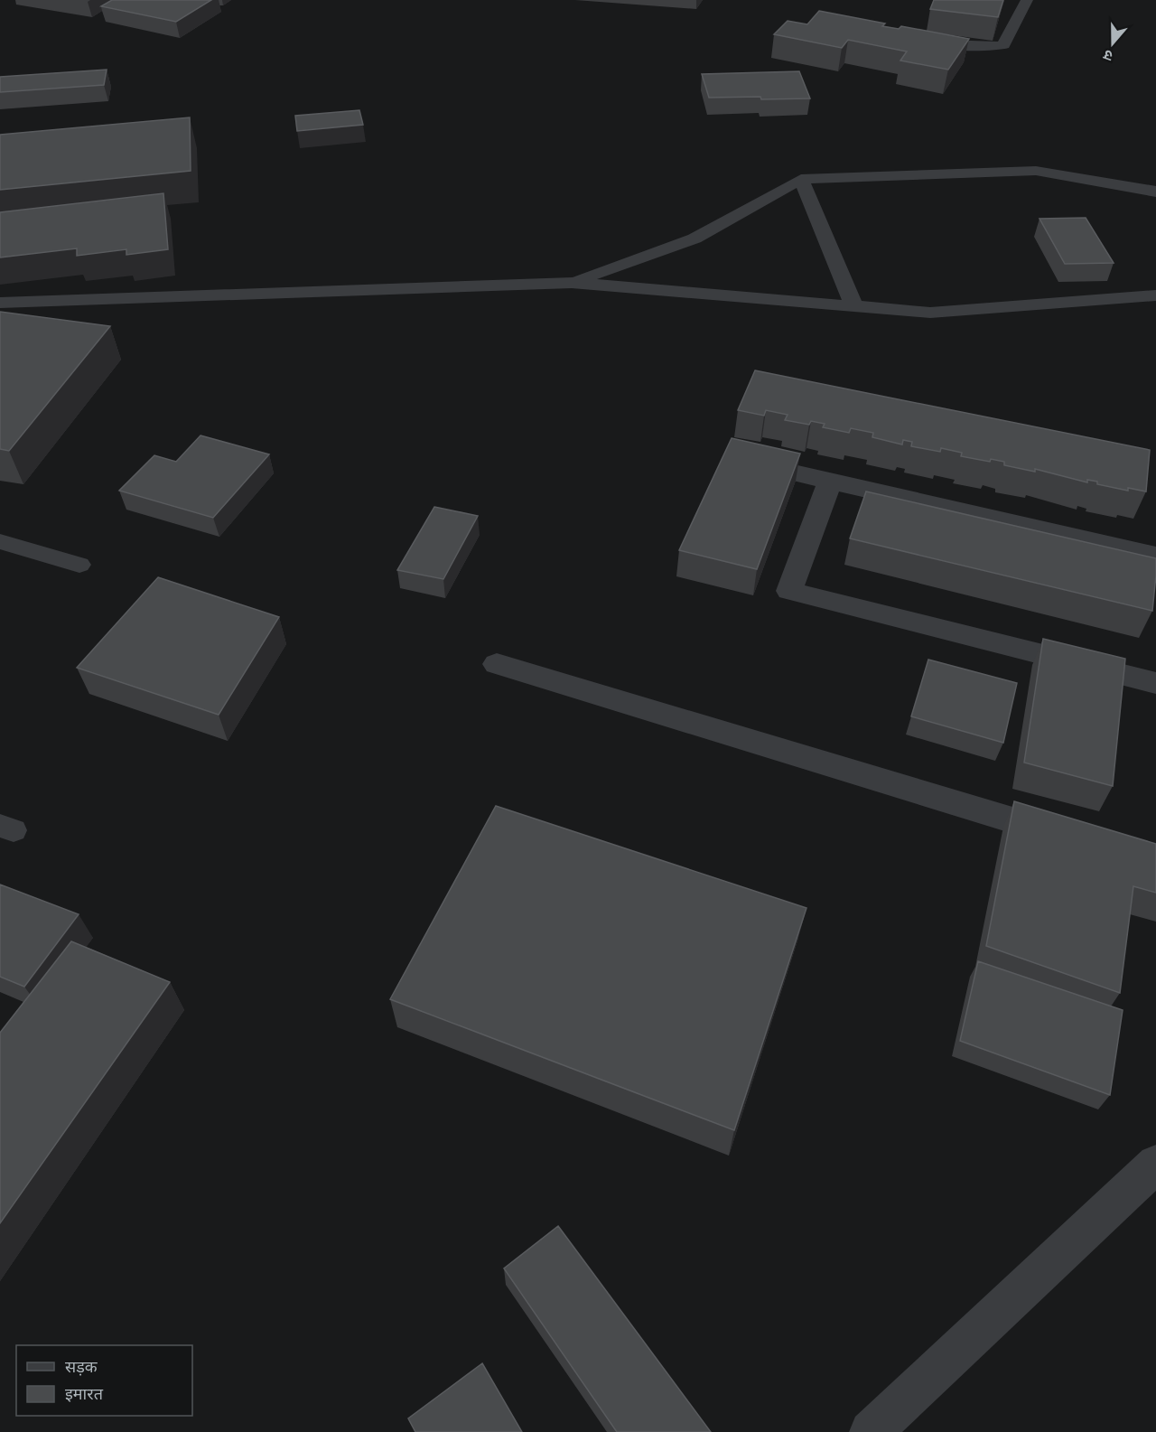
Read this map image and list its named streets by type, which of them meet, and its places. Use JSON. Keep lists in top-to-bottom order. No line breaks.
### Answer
{"legend":["सड़क","इमारत"],"north":"bottom"}
